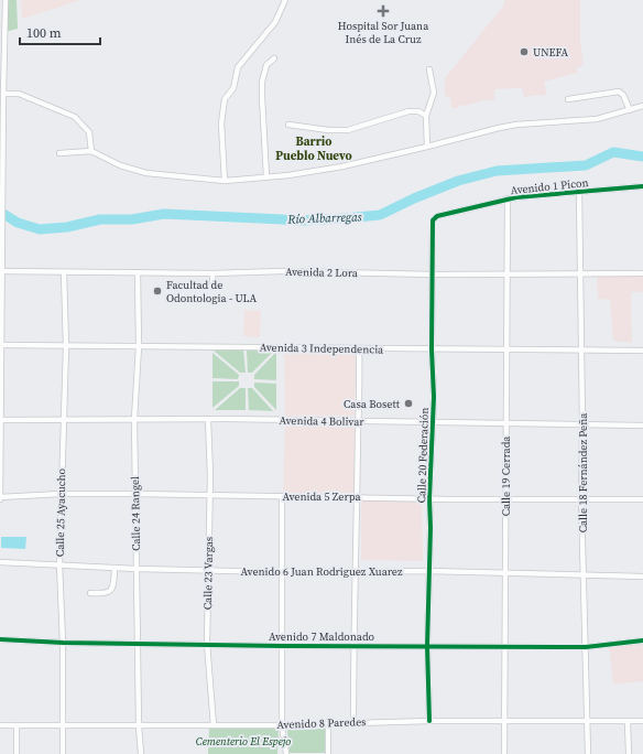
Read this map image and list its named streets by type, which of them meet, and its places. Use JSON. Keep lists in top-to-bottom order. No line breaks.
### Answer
{"streets":{"street":["Avenido 1 Picon","Avenida 2 Lora","Avenida 3 Independencia","Avenida 4 Bolivar","Calle 20 Federación","Calle 18 Fernández Peña","Calle 19 Cerrada","Avenida 5 Zerpa","Calle 25 Ayacucho","Calle 24 Rangel","Avenido 6 Juan Rodriguez Xuarez","Calle 23 Vargas","Avenido 7 Maldonado","Avenido 8 Paredes"]},"crossings":[["Avenido 1 Picon","Calle 20 Federación"],["Avenido 1 Picon","Calle 18 Fernández Peña"],["Avenido 1 Picon","Calle 19 Cerrada"],["Avenida 2 Lora","Calle 20 Federación"],["Avenida 2 Lora","Calle 18 Fernández Peña"],["Avenida 2 Lora","Calle 19 Cerrada"],["Avenida 2 Lora","Calle 25 Ayacucho"],["Avenida 2 Lora","Calle 24 Rangel"],["Avenida 3 Independencia","Calle 20 Federación"],["Avenida 3 Independencia","Calle 18 Fernández Peña"],["Avenida 3 Independencia","Calle 19 Cerrada"],["Avenida 3 Independencia","Calle 25 Ayacucho"],["Avenida 3 Independencia","Calle 24 Rangel"],["Avenida 4 Bolivar","Calle 20 Federación"],["Avenida 4 Bolivar","Calle 18 Fernández Peña"],["Avenida 4 Bolivar","Calle 19 Cerrada"],["Avenida 4 Bolivar","Calle 25 Ayacucho"],["Avenida 4 Bolivar","Calle 24 Rangel"],["Avenida 4 Bolivar","Calle 23 Vargas"],["Calle 20 Federación","Avenida 5 Zerpa"],["Calle 20 Federación","Avenido 6 Juan Rodriguez Xuarez"],["Calle 20 Federación","Avenido 7 Maldonado"],["Calle 20 Federación","Avenido 8 Paredes"],["Calle 18 Fernández Peña","Avenida 5 Zerpa"],["Calle 18 Fernández Peña","Avenido 6 Juan Rodriguez Xuarez"],["Calle 18 Fernández Peña","Avenido 7 Maldonado"],["Calle 18 Fernández Peña","Avenido 8 Paredes"],["Calle 19 Cerrada","Avenida 5 Zerpa"],["Calle 19 Cerrada","Avenido 6 Juan Rodriguez Xuarez"],["Calle 19 Cerrada","Avenido 7 Maldonado"],["Calle 19 Cerrada","Avenido 8 Paredes"],["Avenida 5 Zerpa","Calle 25 Ayacucho"],["Avenida 5 Zerpa","Calle 24 Rangel"],["Avenida 5 Zerpa","Calle 23 Vargas"],["Calle 25 Ayacucho","Avenido 6 Juan Rodriguez Xuarez"],["Calle 25 Ayacucho","Avenido 7 Maldonado"],["Calle 25 Ayacucho","Avenido 8 Paredes"],["Calle 24 Rangel","Avenido 6 Juan Rodriguez Xuarez"],["Calle 24 Rangel","Avenido 7 Maldonado"],["Calle 24 Rangel","Avenido 8 Paredes"],["Avenido 6 Juan Rodriguez Xuarez","Calle 23 Vargas"],["Calle 23 Vargas","Avenido 7 Maldonado"],["Calle 23 Vargas","Avenido 8 Paredes"]],"districts":["Barrio Pueblo Nuevo"],"water":["Río Albarregas"],"parks":["Cementerio El Espejo"],"places":{"health":["Hospital Sor Juana Inés de La Cruz"],"other":["UNEFA","Facultad de Odontologia - ULA","Casa Bosett"]},"scale_bar":"100 m"}
